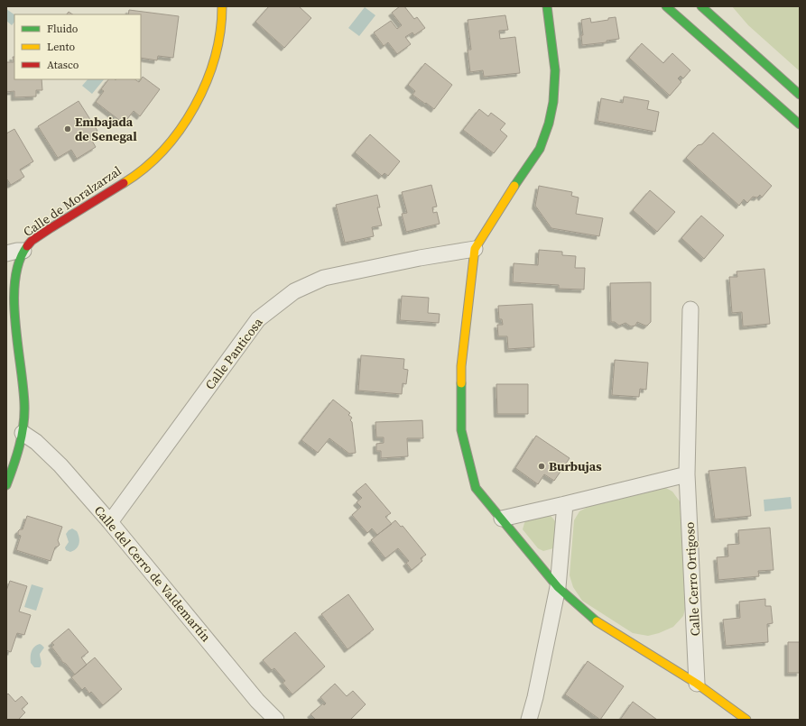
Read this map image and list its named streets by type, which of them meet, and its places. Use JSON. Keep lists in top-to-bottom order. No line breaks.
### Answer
{"streets":{"street":["Calle de Moralzarzal","Calle Panticosa","Calle del Cerro de Valdemartín","Calle Cerro Ortigoso"]},"crossings":[["Calle de Moralzarzal","Calle del Cerro de Valdemartín"],["Calle Panticosa","Calle del Cerro de Valdemartín"]],"places":["Embajada de Senegal","Burbujas"],"legend":["Fluido","Lento","Atasco"]}
